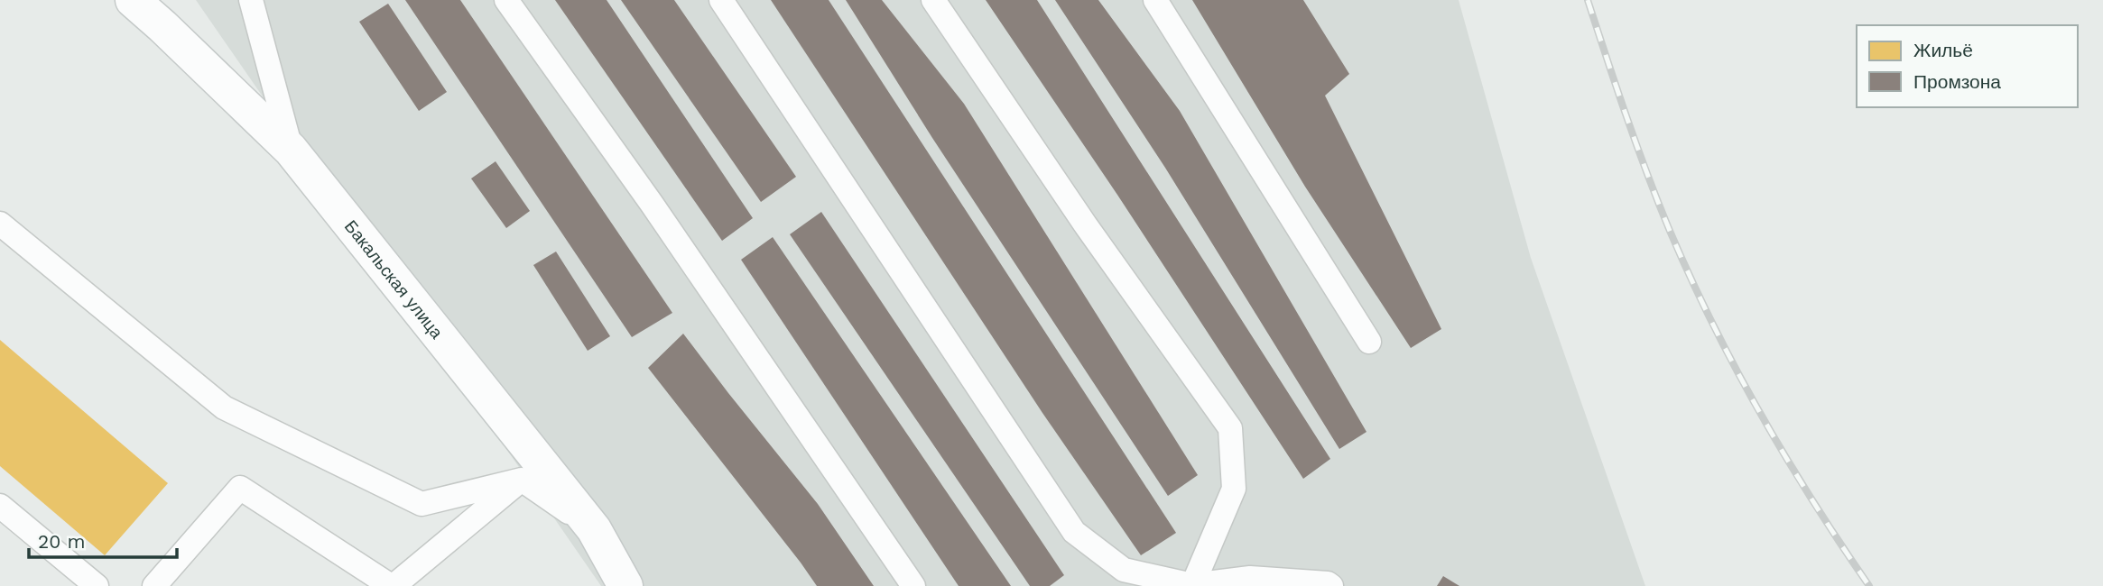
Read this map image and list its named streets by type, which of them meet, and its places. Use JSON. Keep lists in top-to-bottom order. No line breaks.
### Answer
{"streets":{"main road":["Бакальская улица"]},"legend":["Жильё","Промзона"],"scale_bar":"20 m"}
